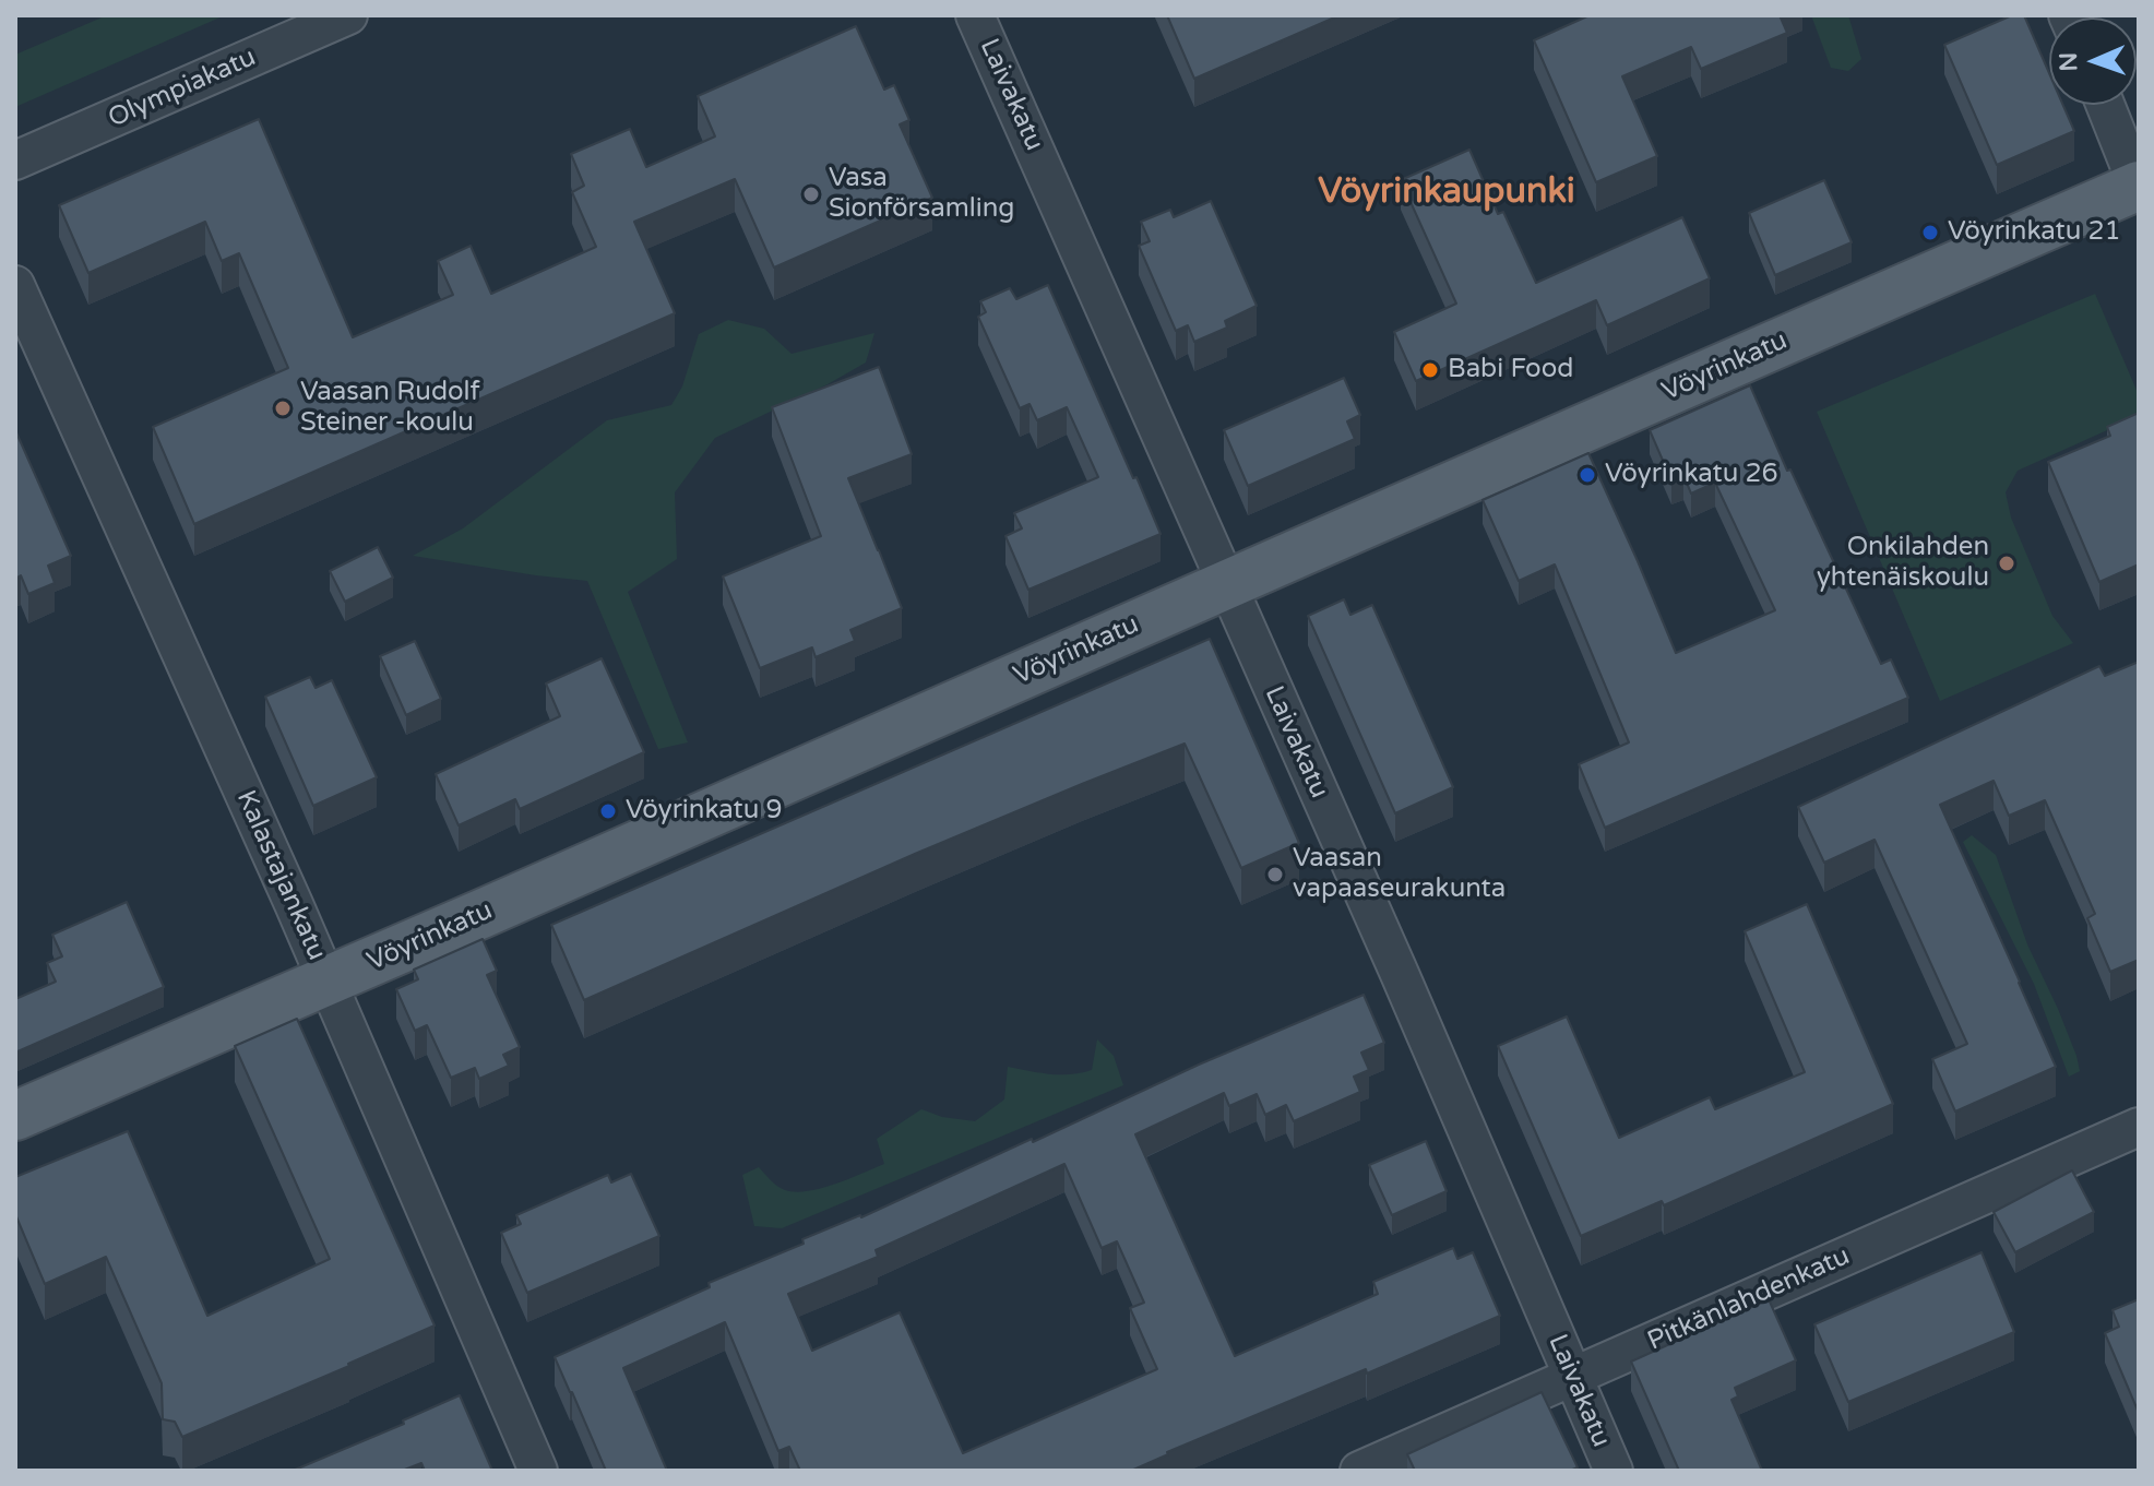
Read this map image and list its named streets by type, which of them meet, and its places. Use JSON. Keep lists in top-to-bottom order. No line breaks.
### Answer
{"streets":{"main road":["Vöyrinkatu"],"street":["Olympiakatu","Laivakatu","Kalastajankatu","Pitkänlahdenkatu"]},"crossings":[["Laivakatu","Vöyrinkatu"],["Laivakatu","Pitkänlahdenkatu"],["Vöyrinkatu","Kalastajankatu"]],"districts":["Vöyrinkaupunki"],"places":["Vasa Sionförsamling","Vöyrinkatu 21","Babi Food","Vaasan Rudolf Steiner -koulu","Vöyrinkatu 26","Onkilahden yhtenäiskoulu","Vöyrinkatu 9","Vaasan vapaaseurakunta"],"north":"left"}
